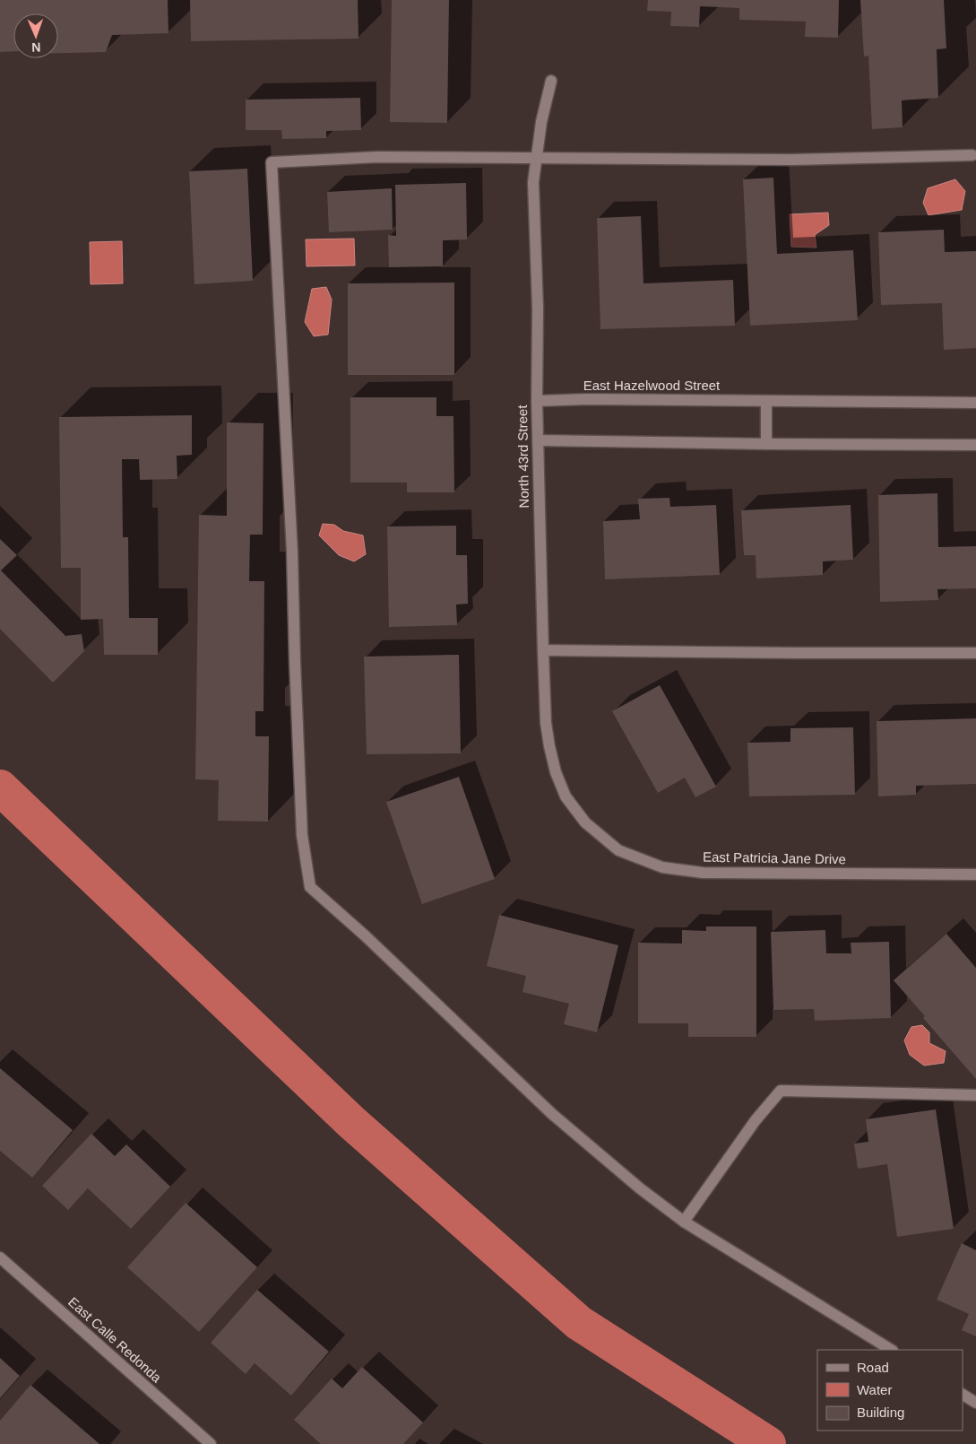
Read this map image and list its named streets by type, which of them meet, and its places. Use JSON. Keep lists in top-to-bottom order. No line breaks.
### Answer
{"streets":{"street":["East Hazelwood Street","North 43rd Street","East Patricia Jane Drive","East Calle Redonda"]},"crossings":[["East Hazelwood Street","North 43rd Street"],["North 43rd Street","East Patricia Jane Drive"]],"legend":["Road","Water","Building"],"north":"bottom"}
